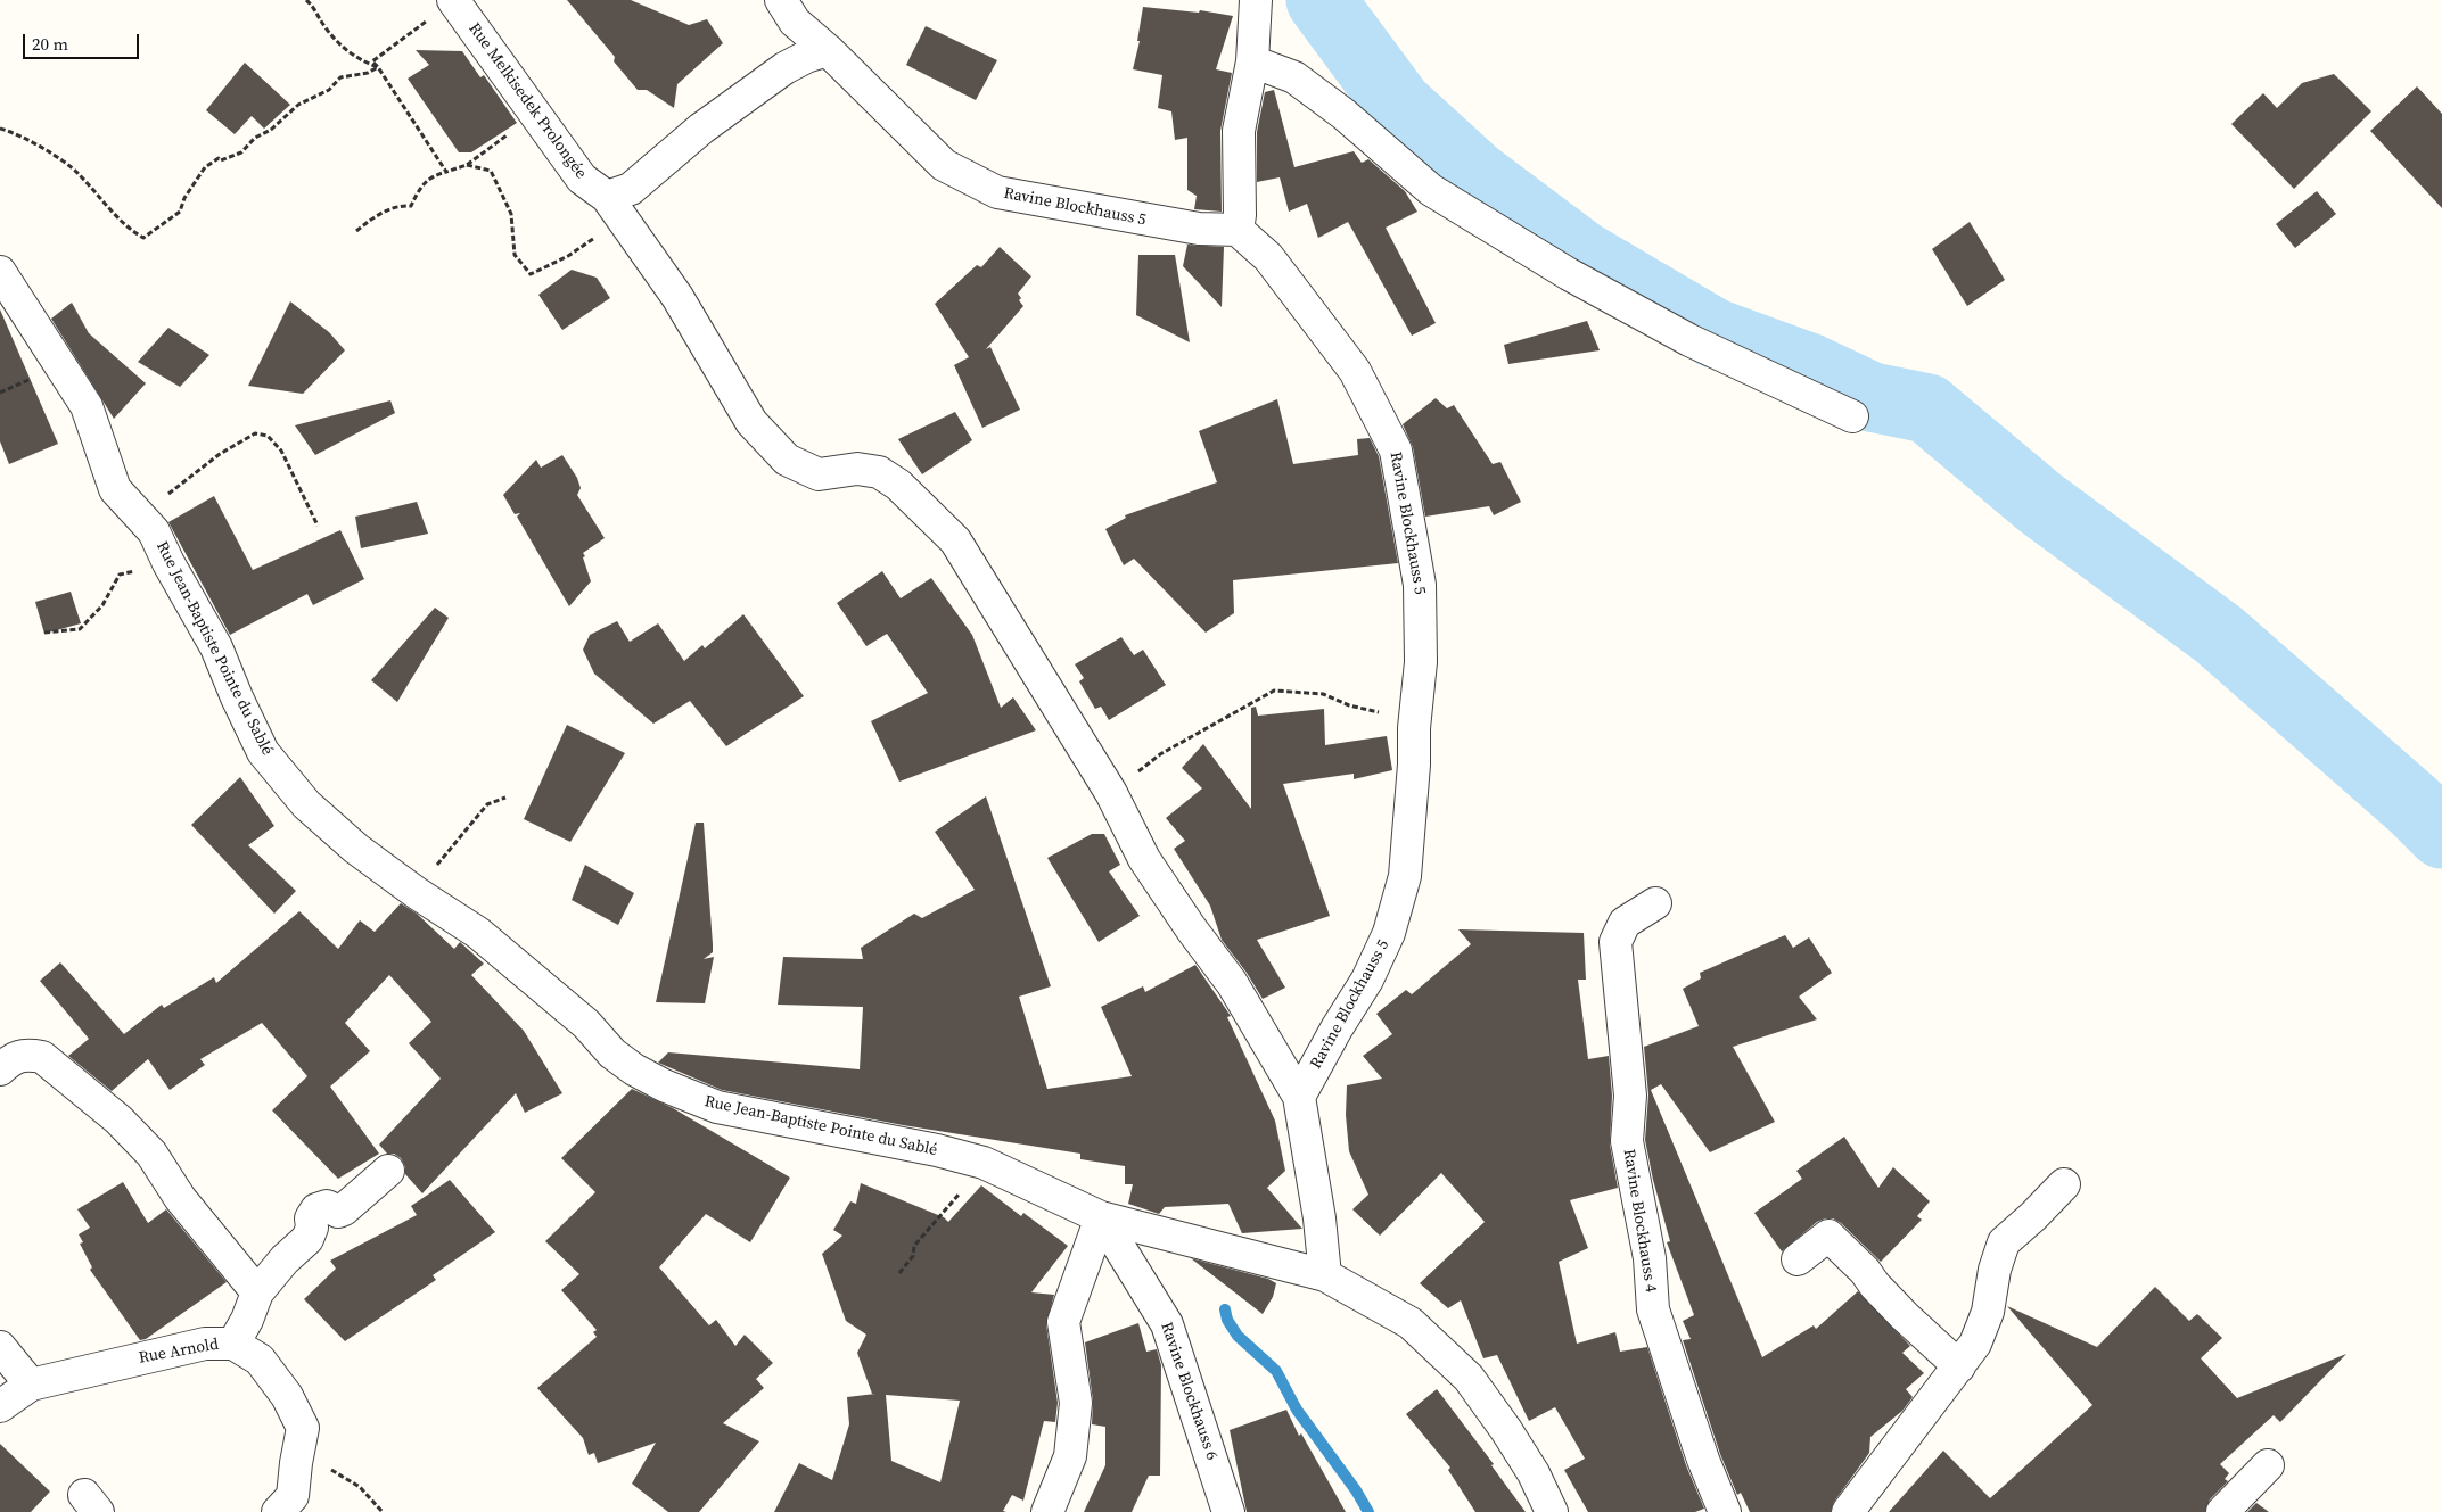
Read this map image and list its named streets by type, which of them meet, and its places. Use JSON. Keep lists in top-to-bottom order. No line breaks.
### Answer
{"streets":{"street":["Rue Melkisedek Prolongée","Ravine Blockhauss 5","Rue Jean-Baptiste Pointe du Sablé","Ravine Blockhauss 4","Rue Arnold","Ravine Blockhauss 6"]},"crossings":[["Rue Melkisedek Prolongée","Ravine Blockhauss 5"],["Rue Jean-Baptiste Pointe du Sablé","Ravine Blockhauss 6"]],"scale_bar":"20 m"}
